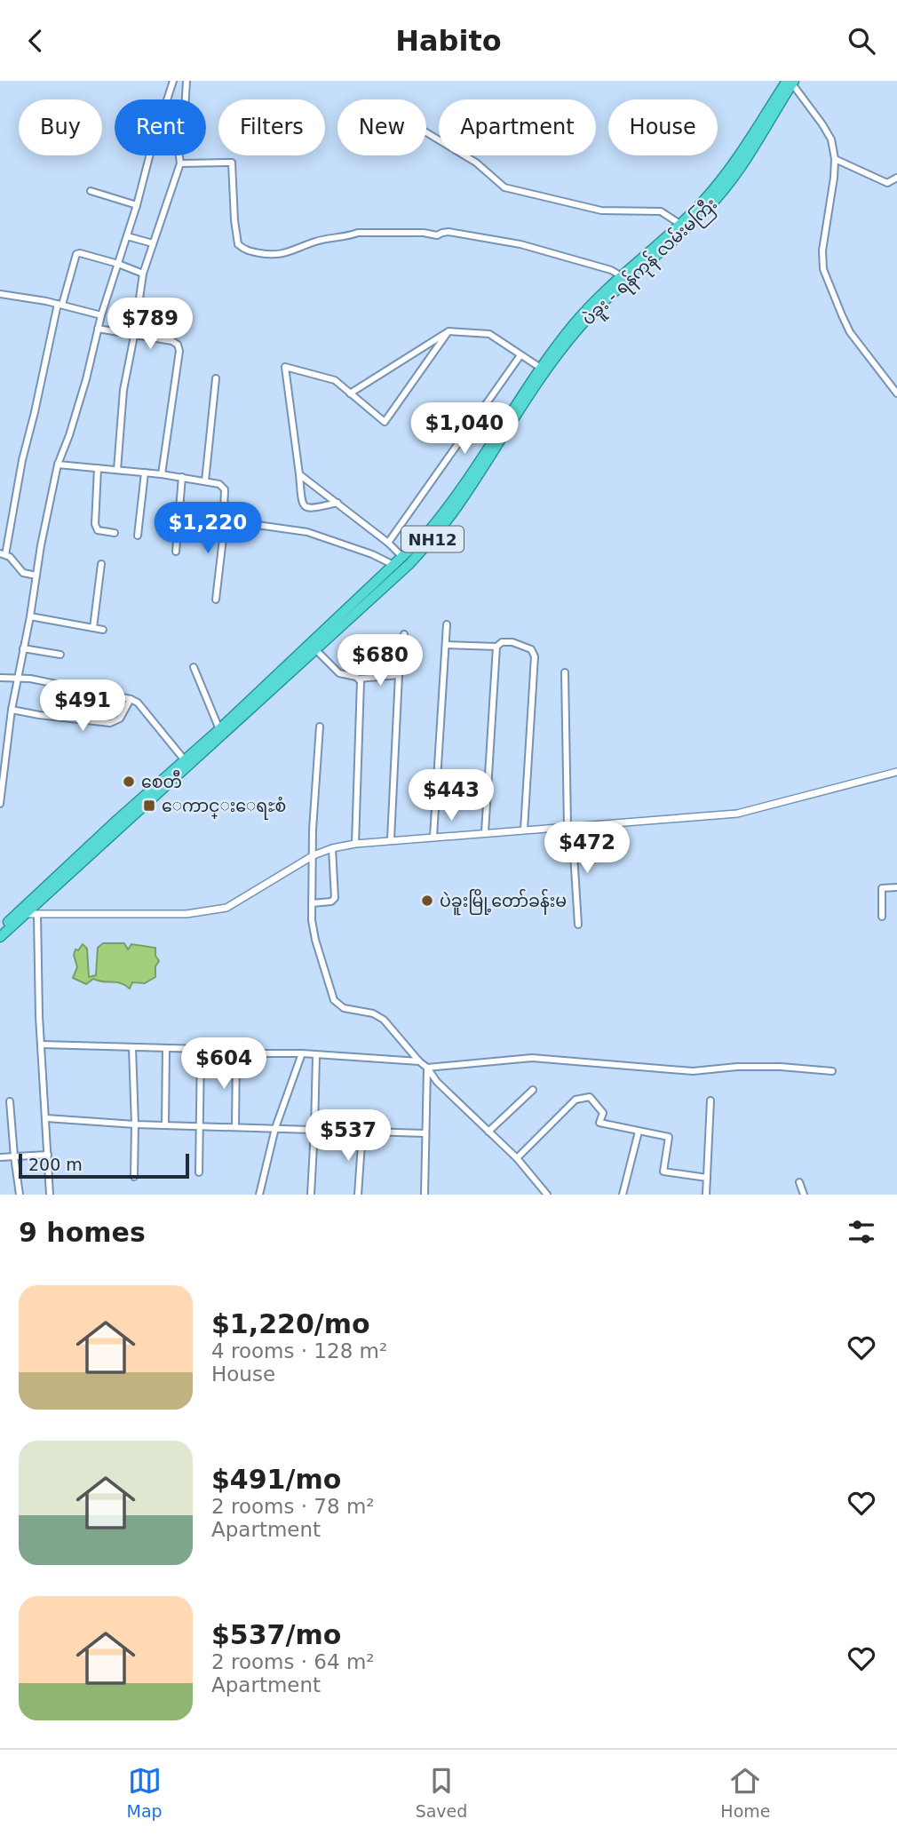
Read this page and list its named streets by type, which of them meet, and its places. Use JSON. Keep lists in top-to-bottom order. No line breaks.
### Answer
{"streets":{"highway":["ပဲခူး - ရန်ကုန် လမ်းမကြီး","NH12"]},"places":{"other":["စေတီ","ပဲခူးမြို့တော်ခန်းမ"],"transit":["ေကာင္းေရႊစံ"]},"scale_bar":"200 m","page":{"header":"Habito","chip":["Buy","Rent","Filters","New","Apartment","House"],"price":["$789","$1,040","$1,220","$680","$491","$443","$472","$604","$537"],"scale":"200 m","heading":"9 homes","list":[{"name":"$1,220/mo","note":"4 rooms · 128 m² · House"},{"name":"$491/mo","note":"2 rooms · 78 m² · Apartment"},{"name":"$537/mo","note":"2 rooms · 64 m² · Apartment"}],"tabs":["Map","Saved","Home"]}}
